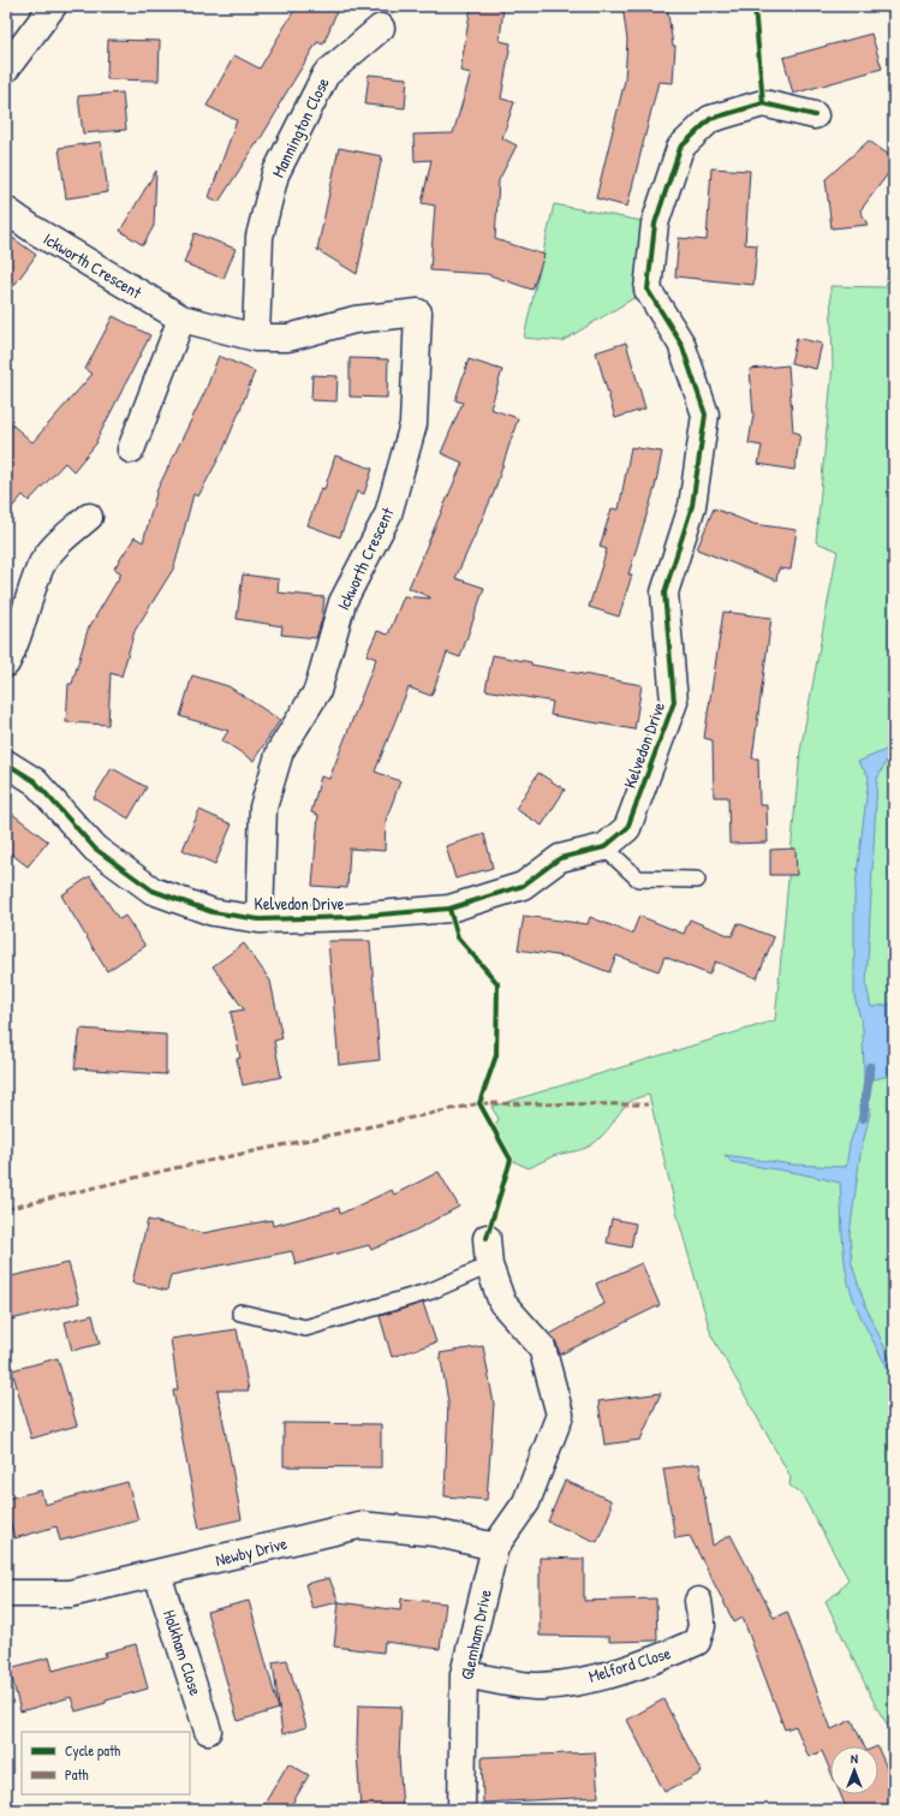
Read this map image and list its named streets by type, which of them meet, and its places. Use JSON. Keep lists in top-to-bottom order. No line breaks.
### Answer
{"streets":{"street":["Mannington Close","Ickworth Crescent","Kelvedon Drive","Newby Drive","Glemham Drive","Holkham Close","Melford Close"]},"crossings":[["Mannington Close","Ickworth Crescent"],["Ickworth Crescent","Kelvedon Drive"],["Newby Drive","Glemham Drive"],["Newby Drive","Holkham Close"],["Glemham Drive","Melford Close"]],"legend":["Cycle path","Path"],"north":"top"}
